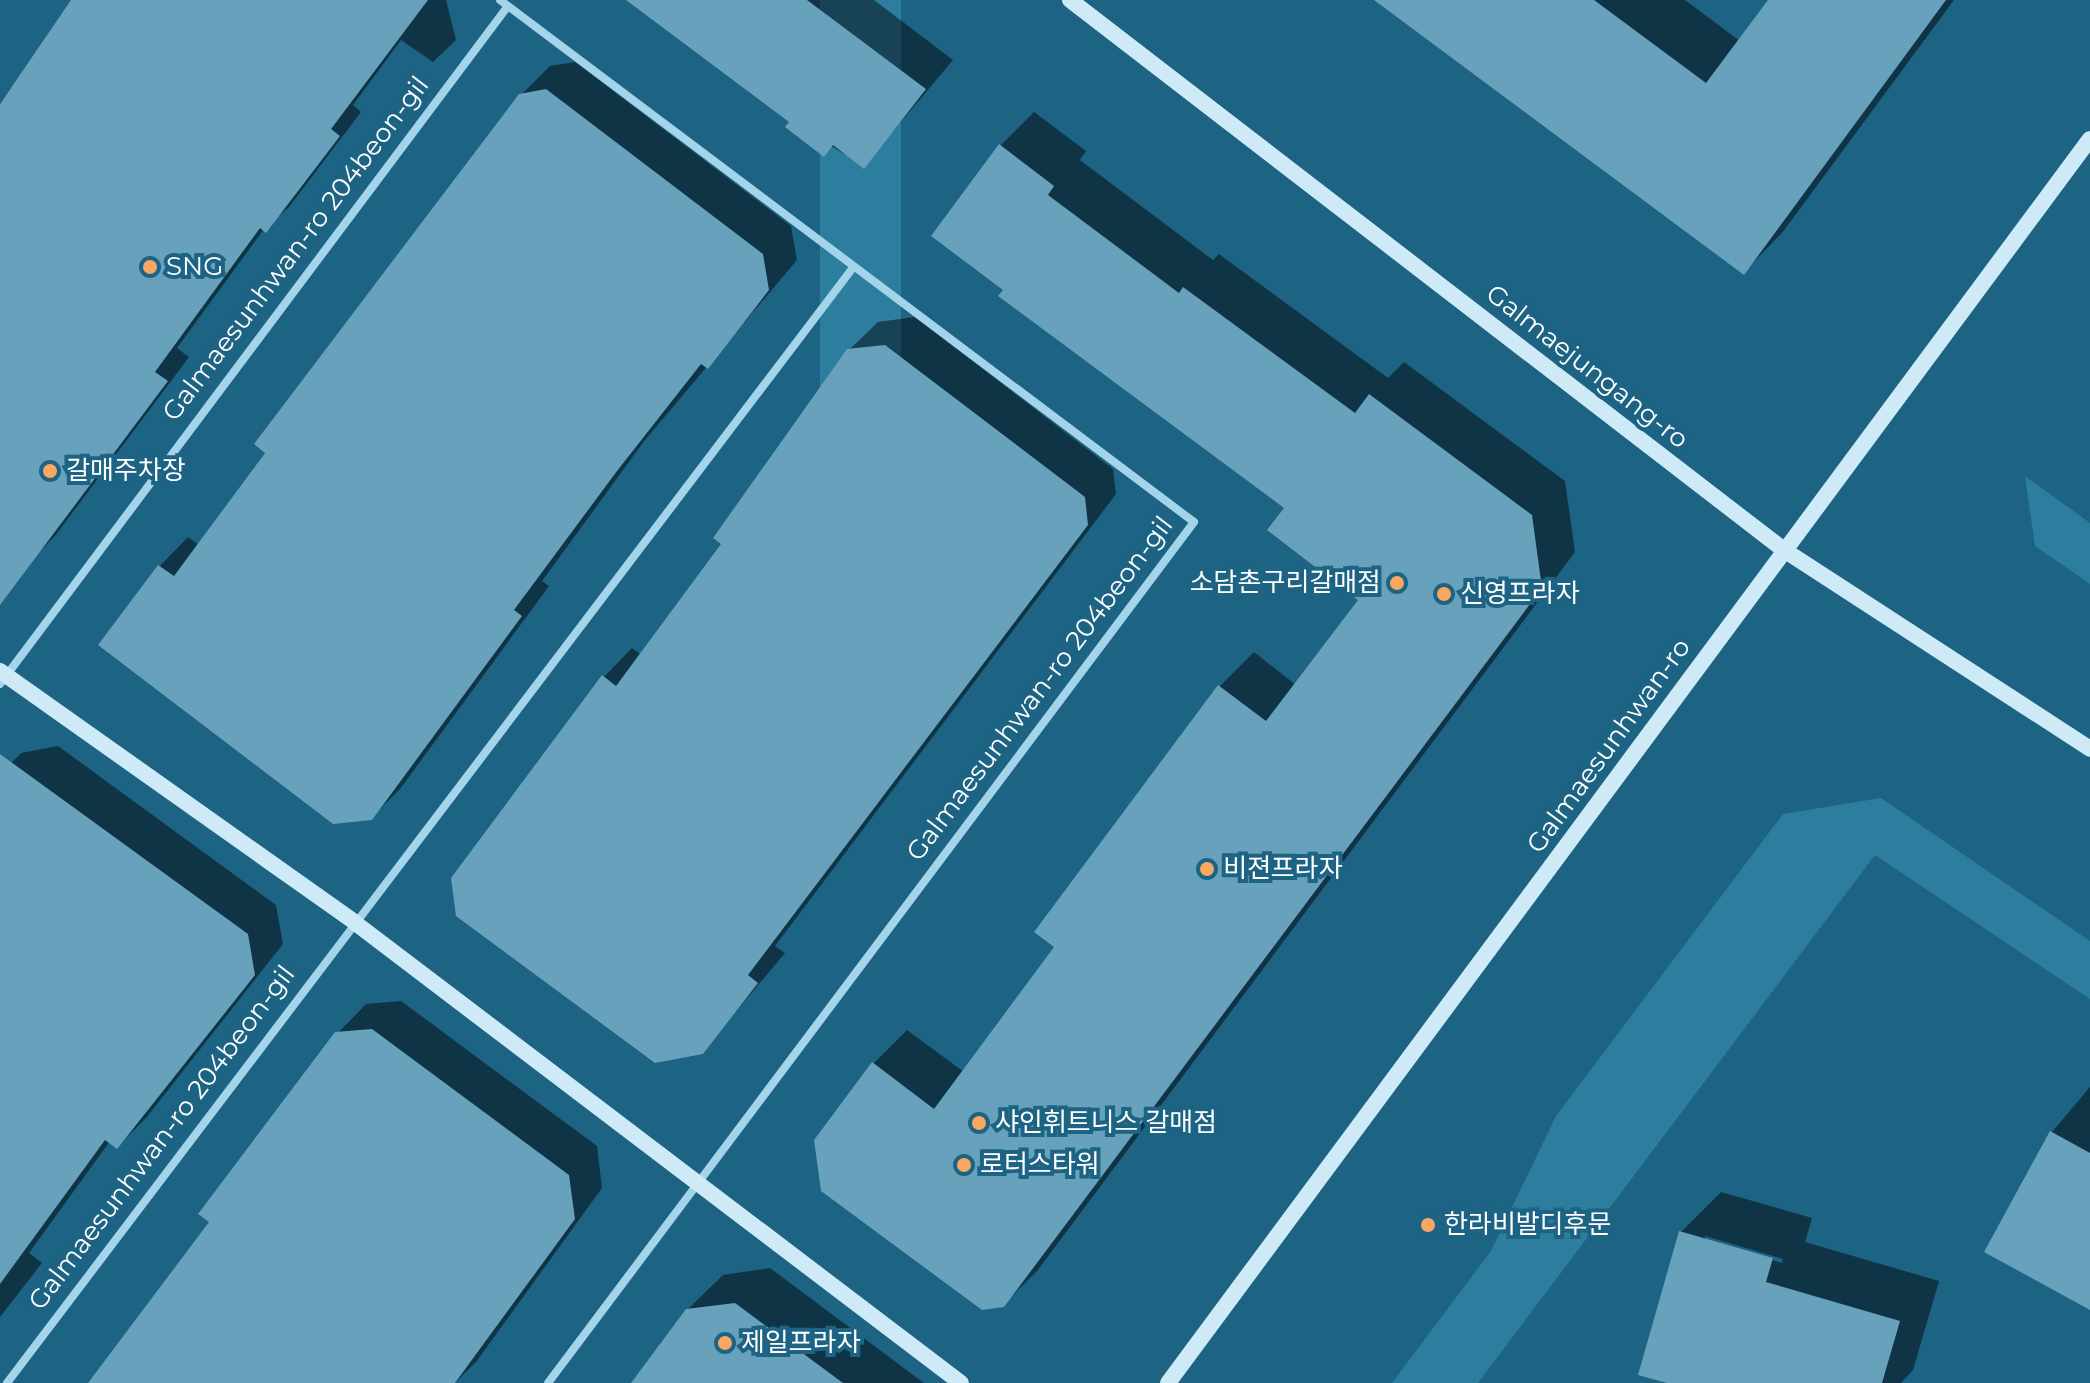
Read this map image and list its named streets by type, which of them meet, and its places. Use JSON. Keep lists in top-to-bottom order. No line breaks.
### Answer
{"streets":{"street":["Galmaesunhwan-ro 204beon-gil","Galmaejungang-ro","Galmaesunhwan-ro"]},"crossings":[["Galmaejungang-ro","Galmaesunhwan-ro"]],"places":["SNG","갈매주차장","소담촌구리갈매점","신영프라자","비젼프라자","샤인휘트니스 갈매점","로터스타워","한라비발디후문","제일프라자"]}
